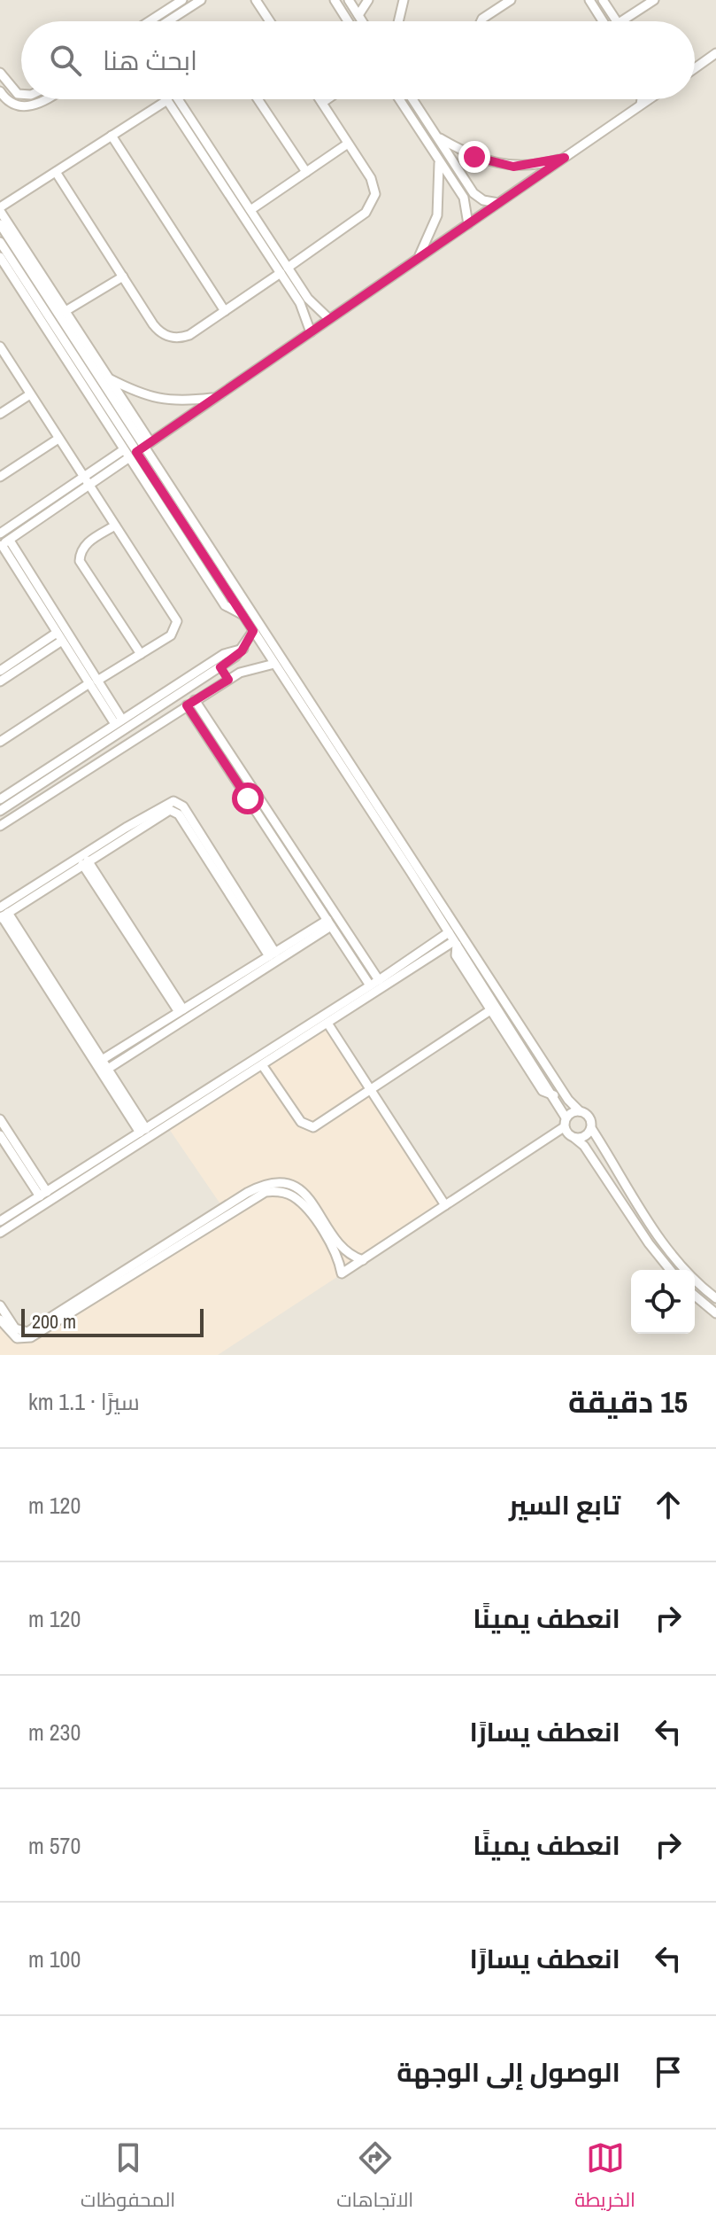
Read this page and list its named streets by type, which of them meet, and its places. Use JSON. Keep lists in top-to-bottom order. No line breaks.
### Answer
{"scale_bar":"200 m","page":{"search":"ابحث هنا","scale":"200 m","heading":["15 دقيقة","سيرًا · 1.1 km"],"list":[["تابع السير","120 m"],["انعطف يمينًا","120 m"],["انعطف يسارًا","230 m"],["انعطف يمينًا","570 m"],["انعطف يسارًا","100 m"],"الوصول إلى الوجهة"],"nav":["الخريطة","الاتجاهات","المحفوظات"]}}
